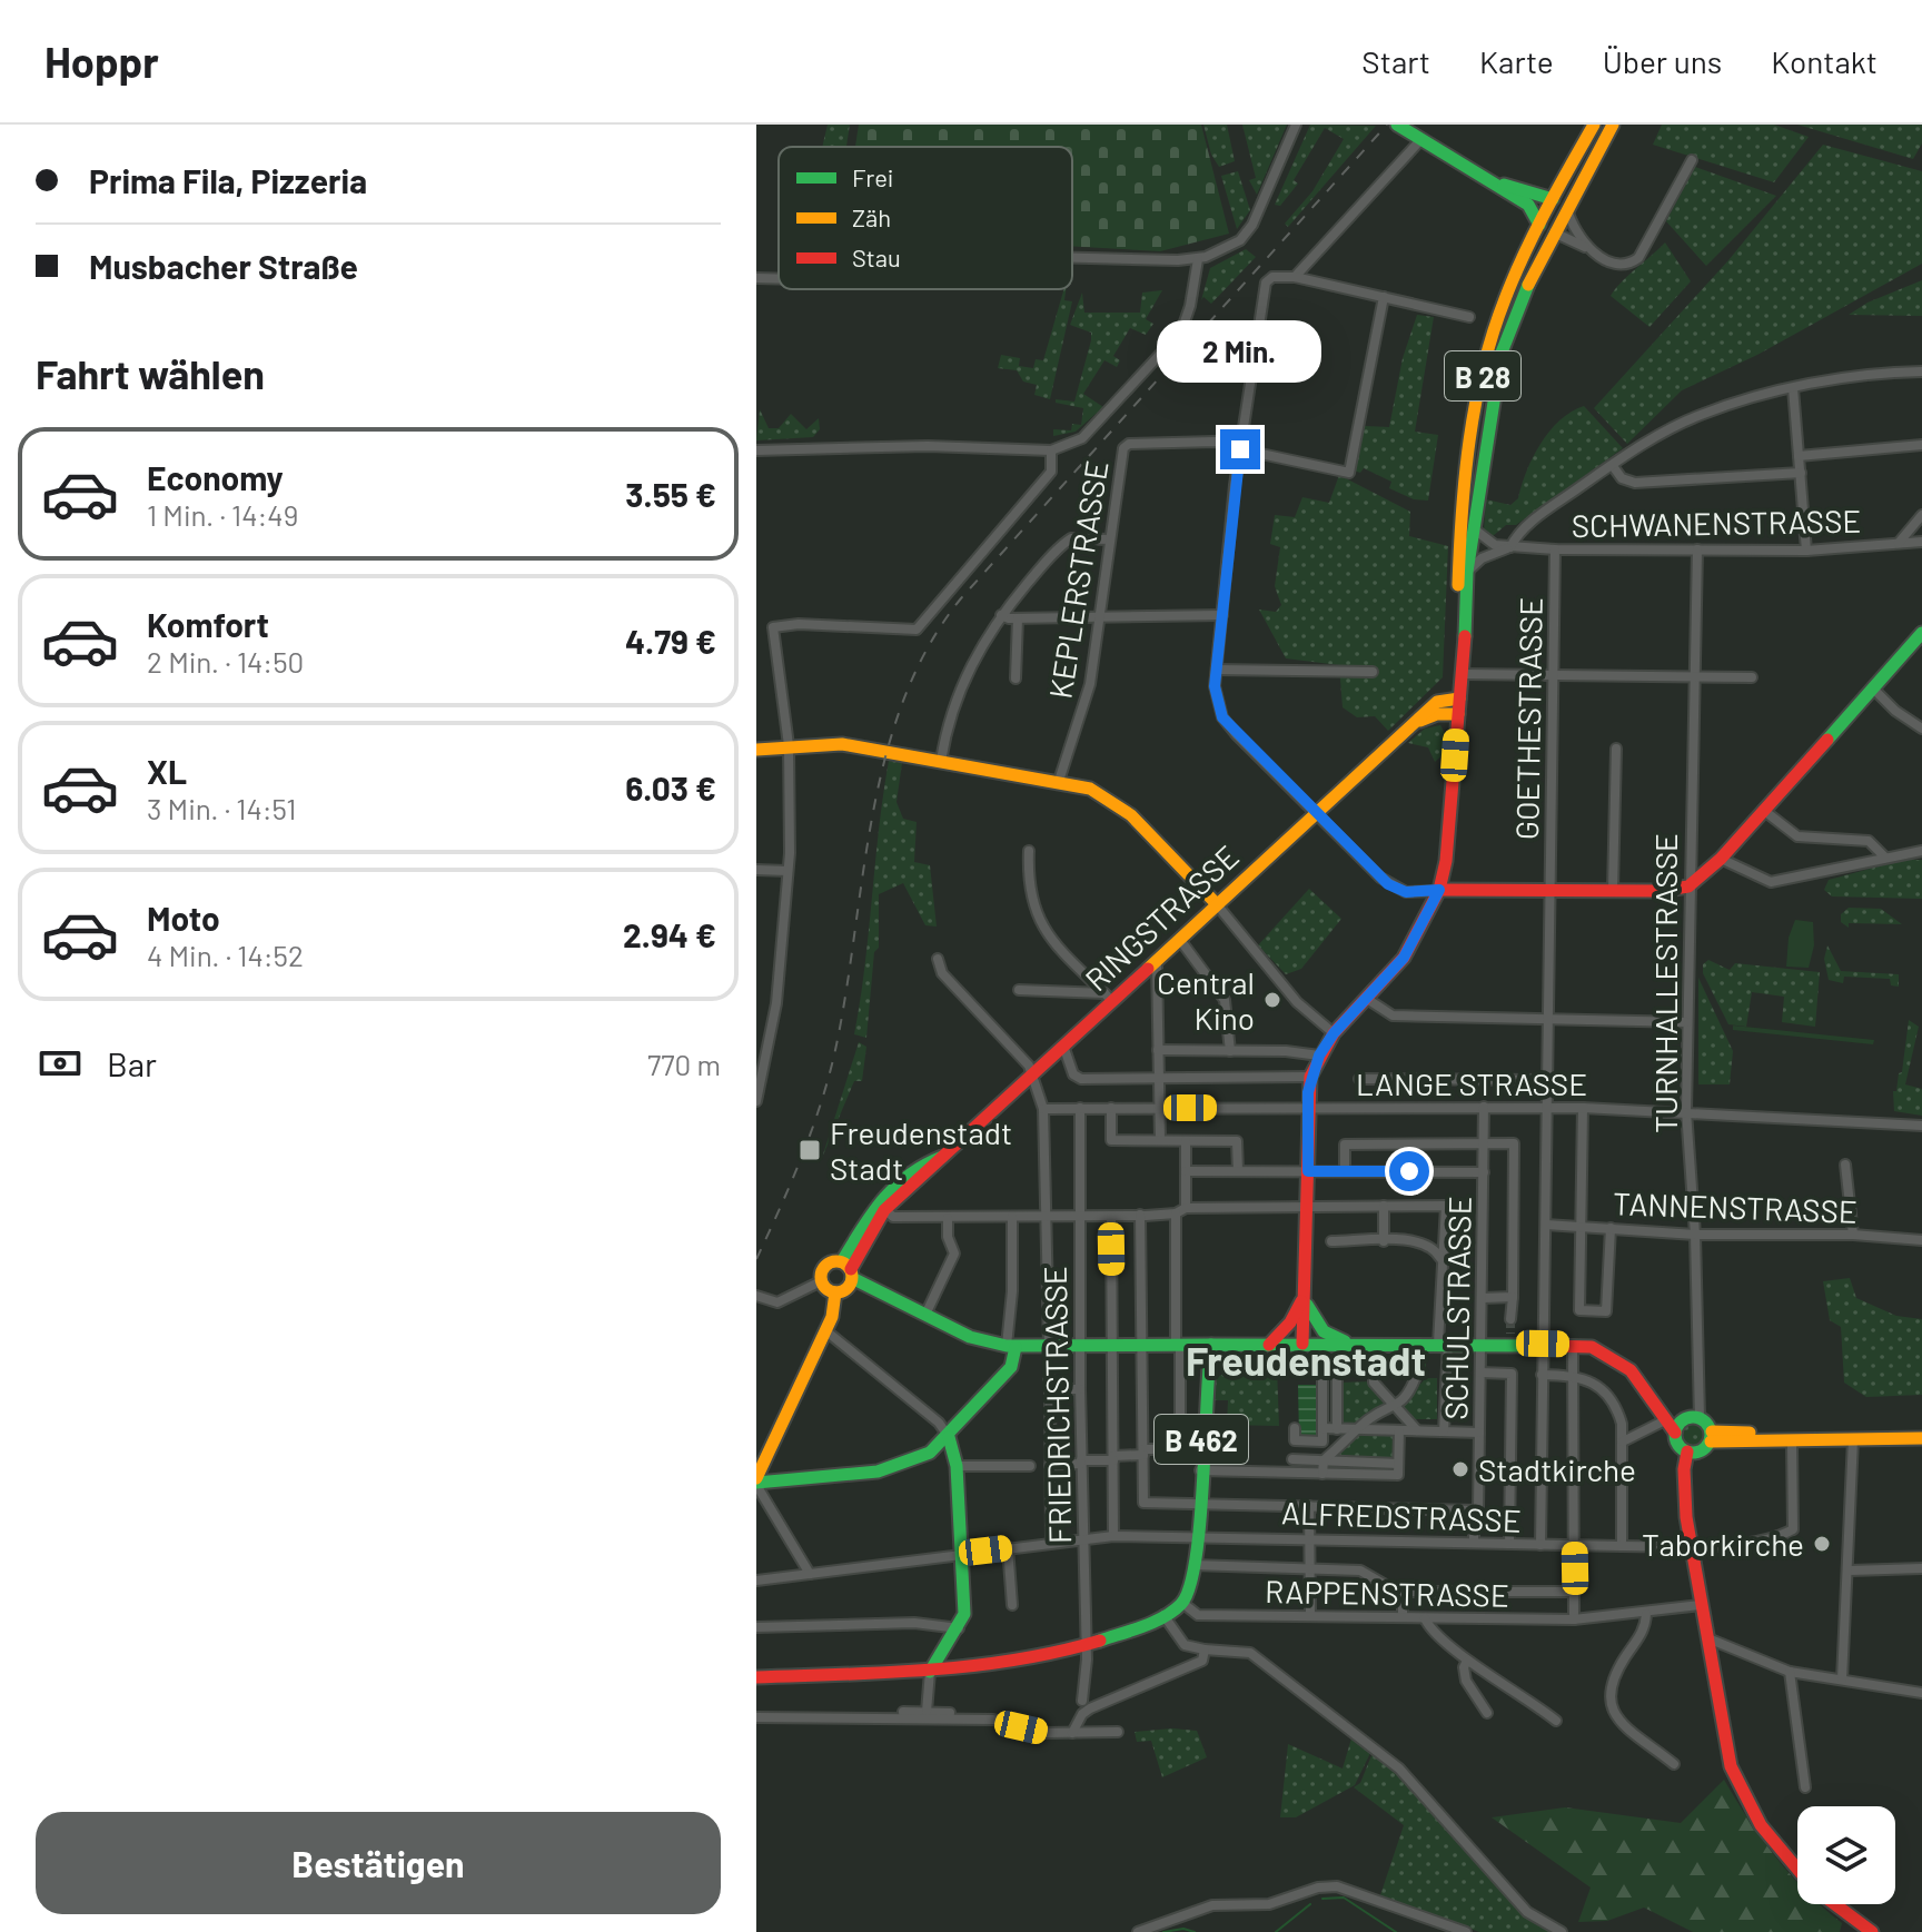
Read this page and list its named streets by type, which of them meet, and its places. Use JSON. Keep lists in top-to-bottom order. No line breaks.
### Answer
{"streets":{"main road":["B 28","RINGSTRASSE","B 462"],"street":["SCHWANENSTRASSE","KEPLERSTRASSE","GOETHESTRASSE","TURNHALLESTRASSE","LANGE STRASSE","TANNENSTRASSE","SCHULSTRASSE","FRIEDRICHSTRASSE","ALFREDSTRASSE","RAPPENSTRASSE"]},"crossings":[["B 28","SCHWANENSTRASSE"],["B 28","RINGSTRASSE"],["B 28","LANGE STRASSE"],["SCHWANENSTRASSE","GOETHESTRASSE"],["SCHWANENSTRASSE","TURNHALLESTRASSE"],["GOETHESTRASSE","LANGE STRASSE"],["GOETHESTRASSE","TANNENSTRASSE"],["GOETHESTRASSE","ALFREDSTRASSE"],["TURNHALLESTRASSE","LANGE STRASSE"],["TURNHALLESTRASSE","TANNENSTRASSE"],["LANGE STRASSE","SCHULSTRASSE"],["LANGE STRASSE","FRIEDRICHSTRASSE"],["SCHULSTRASSE","ALFREDSTRASSE"],["FRIEDRICHSTRASSE","ALFREDSTRASSE"],["B 462","ALFREDSTRASSE"],["B 462","RAPPENSTRASSE"]],"districts":["Freudenstadt"],"places":{"other":["Central Kino","Stadtkirche","Taborkirche"],"transit":["Freudenstadt Stadt"]},"legend":["Frei","Zäh","Stau"],"page":{"header":"Hoppr","nav":["Start","Karte","Über uns","Kontakt"],"banner":["Prima Fila, Pizzeria","Musbacher Straße"],"heading":"Fahrt wählen","bubble":"2 Min.","list":[{"name":"Economy","note":"1 Min. · 14:49","value":"3.55 €"},{"name":"Komfort","note":"2 Min. · 14:50","value":"4.79 €"},{"name":"XL","note":"3 Min. · 14:51","value":"6.03 €"},{"name":"Moto","note":"4 Min. · 14:52","value":"2.94 €"}],"pay":["Bar","770 m"],"buttons":"Bestätigen"}}
